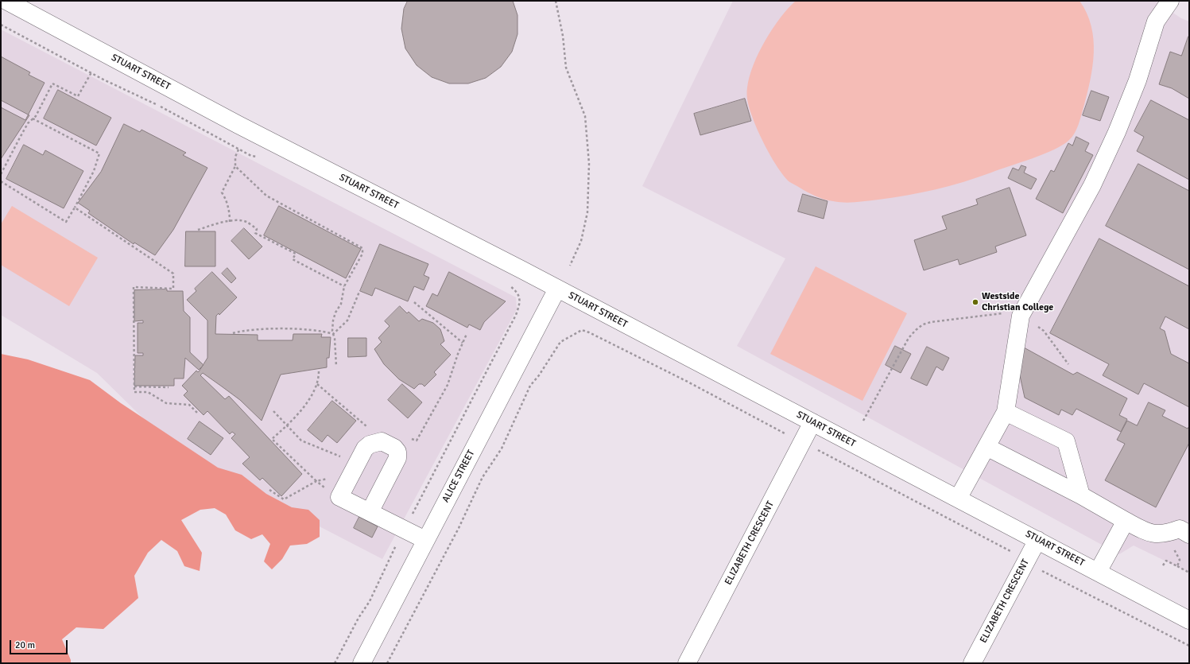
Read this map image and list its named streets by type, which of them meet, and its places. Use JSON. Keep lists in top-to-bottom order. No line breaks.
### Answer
{"streets":{"street":["STUART STREET","ALICE STREET","ELIZABETH CRESCENT"]},"crossings":[["STUART STREET","ALICE STREET"],["STUART STREET","ELIZABETH CRESCENT"]],"places":["Westside Christian College"],"scale_bar":"20 m"}
